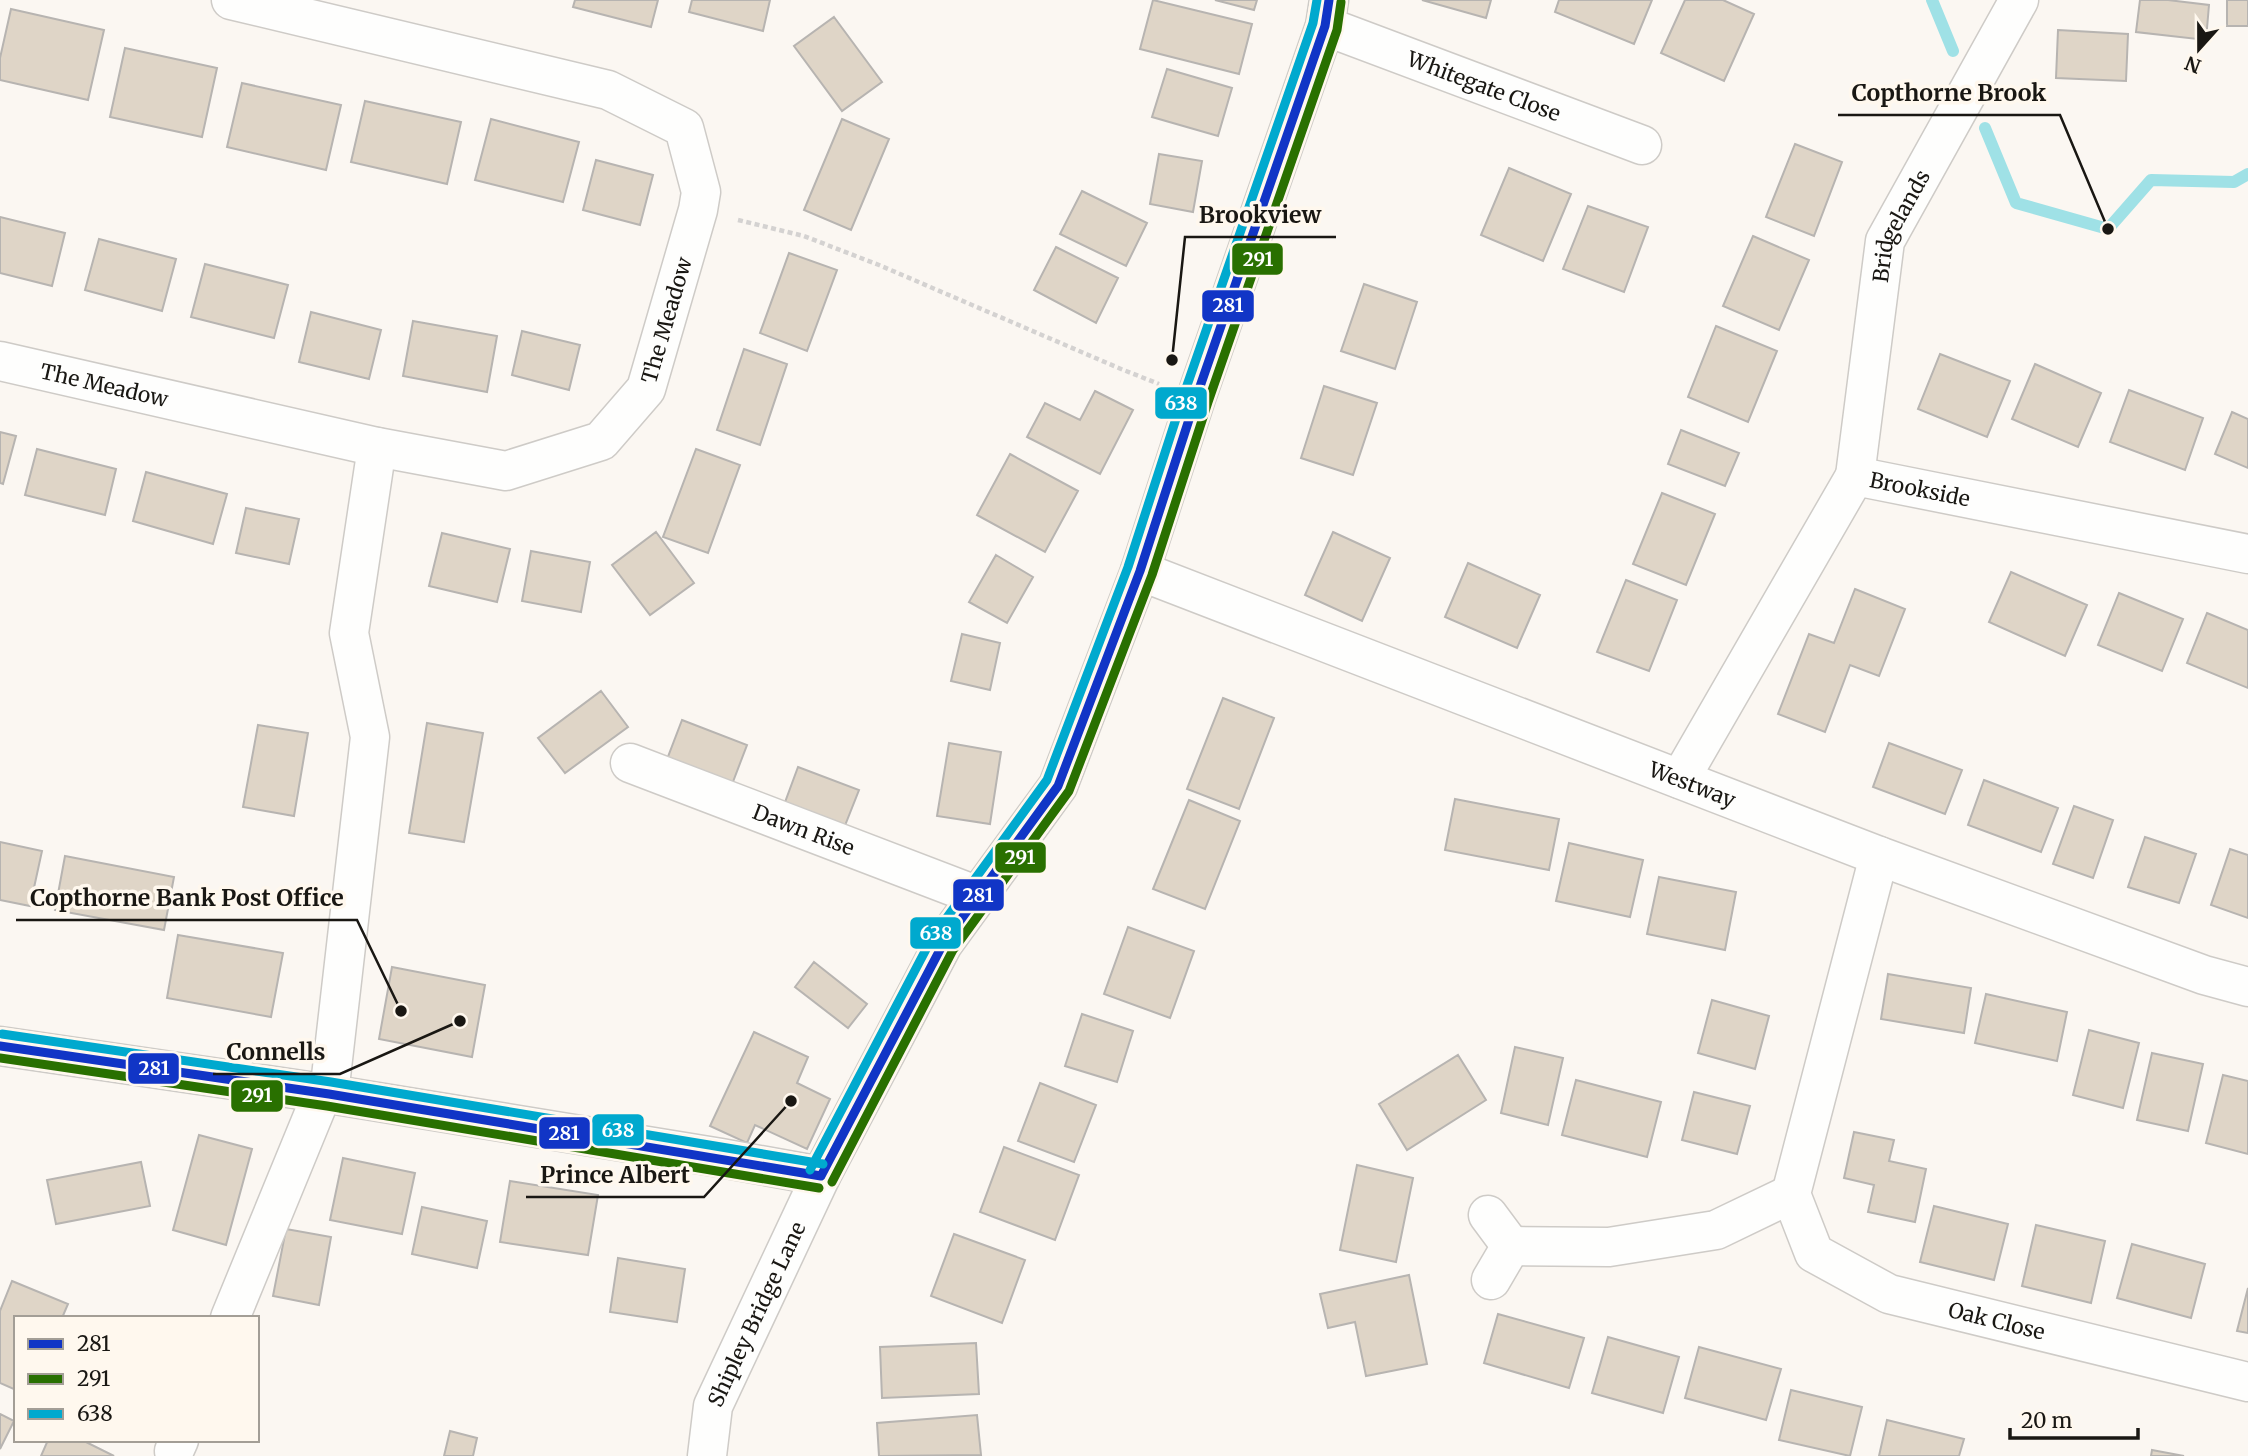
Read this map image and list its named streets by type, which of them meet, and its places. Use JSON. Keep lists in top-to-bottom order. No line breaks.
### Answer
{"streets":{"street":["Whitegate Close","Bridgelands","The Meadow","Brookside","Westway","Dawn Rise","Shipley Bridge Lane","Oak Close"]},"crossings":[["Whitegate Close","Shipley Bridge Lane"],["Bridgelands","Brookside"],["Brookside","Westway"],["Westway","Shipley Bridge Lane"],["Dawn Rise","Shipley Bridge Lane"]],"places":["Copthorne Brook","Brookview","Copthorne Bank Post Office","Connells","Prince Albert"],"lines":["transit line 281","transit line 638","transit line 291"],"legend":["281","291","638"],"scale_bar":"20 m","north":"bottom"}
